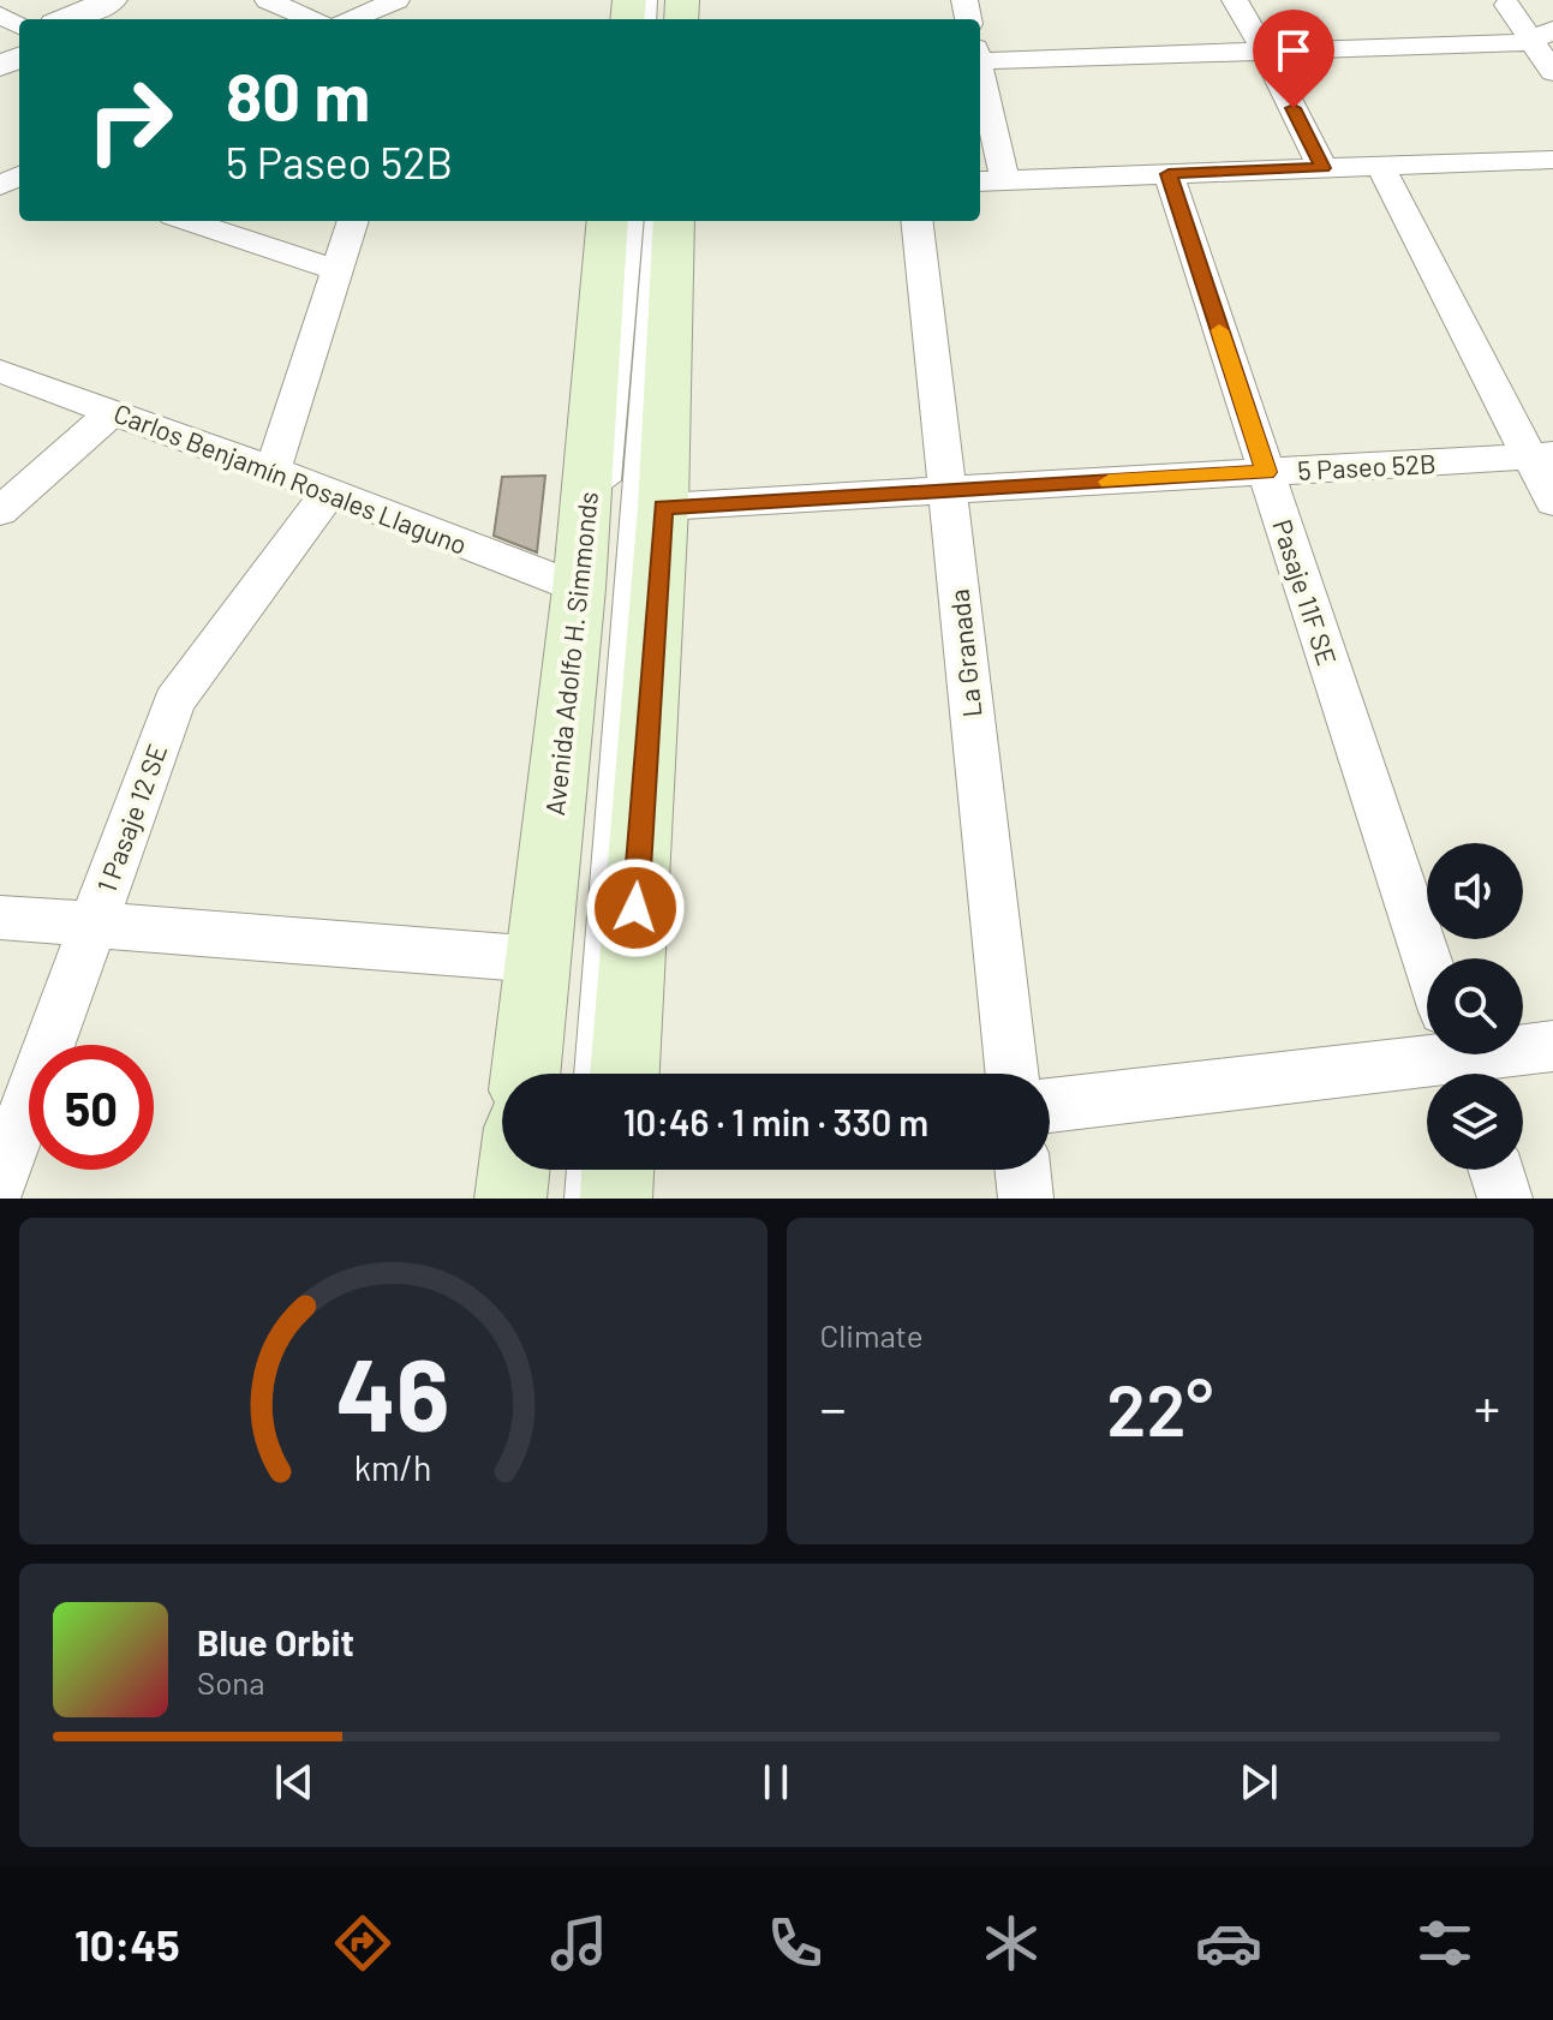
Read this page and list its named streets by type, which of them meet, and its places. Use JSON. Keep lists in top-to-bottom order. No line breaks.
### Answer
{"streets":{"main road":["Avenida Adolfo H. Simmonds"],"street":["5 Paseo 52B","Carlos Benjamín Rosales Llaguno","Pasaje 11F SE","La Granada","1 Pasaje 12 SE"]},"crossings":[["5 Paseo 52B","Pasaje 11F SE"],["5 Paseo 52B","La Granada"],["Carlos Benjamín Rosales Llaguno","Avenida Adolfo H. Simmonds"],["Carlos Benjamín Rosales Llaguno","1 Pasaje 12 SE"]],"page":{"turn":["80 m","5 Paseo 52B"],"limit":"50","trip":"10:46 · 1 min · 330 m","tile":"Climate","heat":["−","22°","+"],"song":["Blue Orbit","Sona"],"tabs":"10:45","gauge":["46","km/h"]}}
